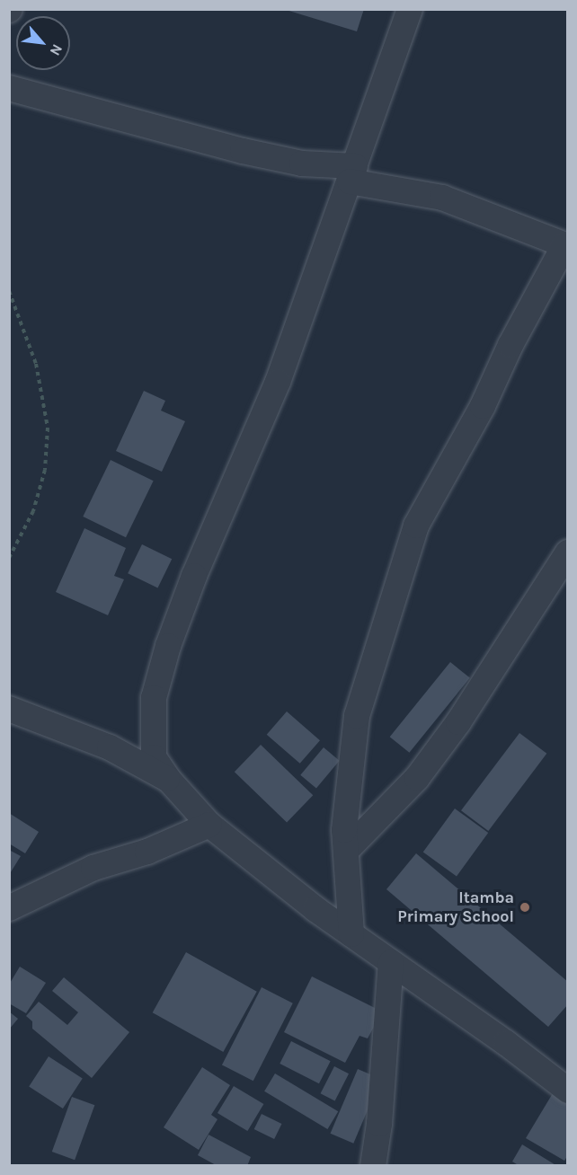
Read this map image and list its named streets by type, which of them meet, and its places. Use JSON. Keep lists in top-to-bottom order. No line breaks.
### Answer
{"places":["Itamba Primary School"],"north":"bottom right"}
